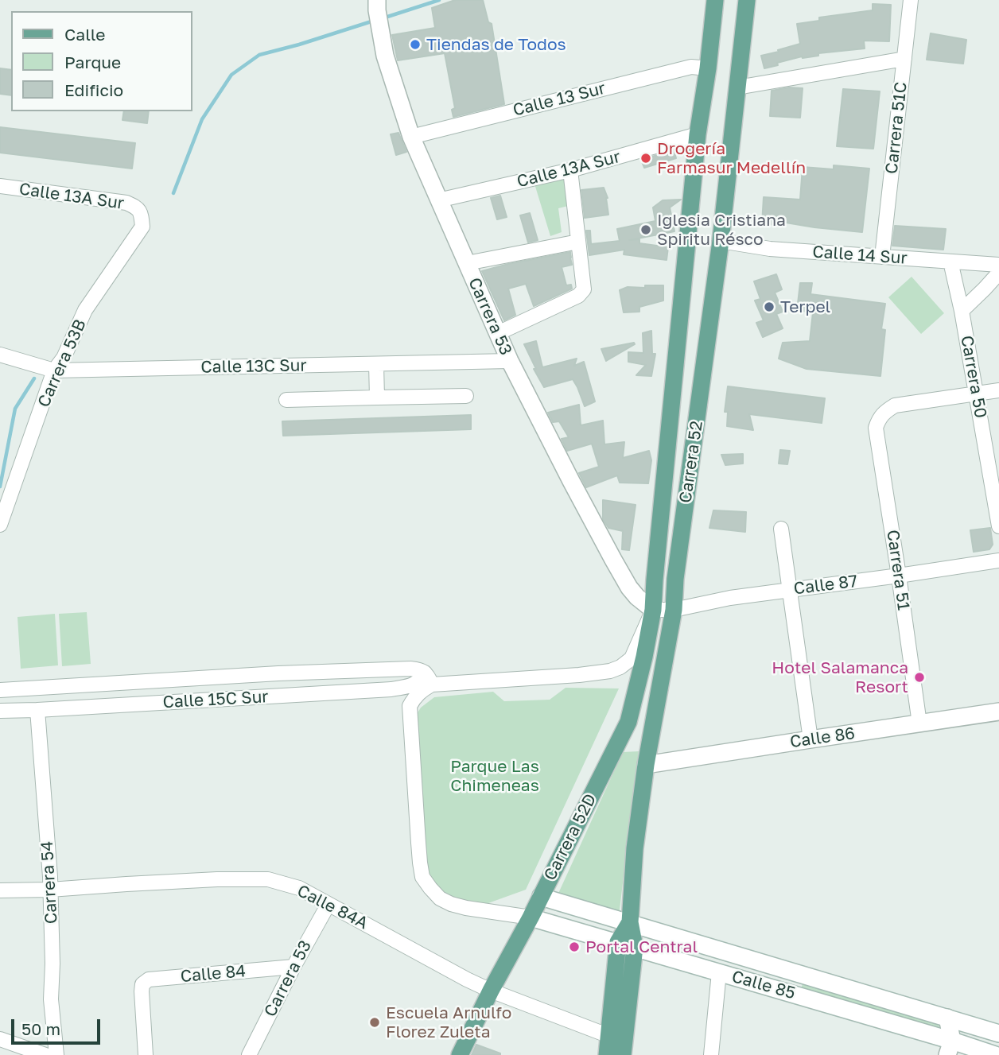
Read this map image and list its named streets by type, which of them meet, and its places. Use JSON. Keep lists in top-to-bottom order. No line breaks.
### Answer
{"streets":{"main road":["Carrera 52","Carrera 52D"],"street":["Calle 13 Sur","Carrera 51C","Calle 13A Sur","Calle 14 Sur","Carrera 53","Carrera 53B","Calle 13C Sur","Carrera 50","Carrera 51","Calle 87","Calle 15C Sur","Calle 86","Carrera 54","Calle 84A","Calle 84","Calle 85"]},"crossings":[["Calle 13 Sur","Carrera 53"],["Calle 13 Sur","Carrera 52"],["Carrera 51C","Calle 14 Sur"],["Calle 13A Sur","Carrera 53"],["Calle 13A Sur","Carrera 53B"],["Calle 13A Sur","Carrera 52"],["Calle 14 Sur","Carrera 50"],["Calle 14 Sur","Carrera 52"],["Carrera 53","Calle 13C Sur"],["Carrera 53","Carrera 52"],["Carrera 53","Calle 87"],["Carrera 53","Calle 15C Sur"],["Carrera 53","Carrera 52D"],["Carrera 53","Calle 84A"],["Carrera 53","Calle 84"],["Carrera 53B","Calle 13C Sur"],["Carrera 50","Carrera 51"],["Carrera 52","Calle 87"],["Carrera 52","Calle 15C Sur"],["Carrera 52","Calle 86"],["Carrera 52","Carrera 52D"],["Carrera 52","Calle 84A"],["Carrera 52","Calle 85"],["Carrera 51","Calle 87"],["Carrera 51","Calle 86"],["Calle 87","Calle 15C Sur"],["Calle 87","Carrera 52D"],["Calle 15C Sur","Carrera 52D"],["Calle 15C Sur","Carrera 54"],["Carrera 52D","Calle 84A"],["Carrera 52D","Calle 85"],["Carrera 54","Calle 84A"]],"parks":["Parque Las Chimeneas"],"places":["Tiendas de Todos","Drogería Farmasur Medellín","Iglesia Cristiana Spiritu Résco","Terpel","Hotel Salamanca Resort","Portal Central","Escuela Arnulfo Florez Zuleta"],"legend":["Calle","Parque","Edificio"],"scale_bar":"50 m"}
